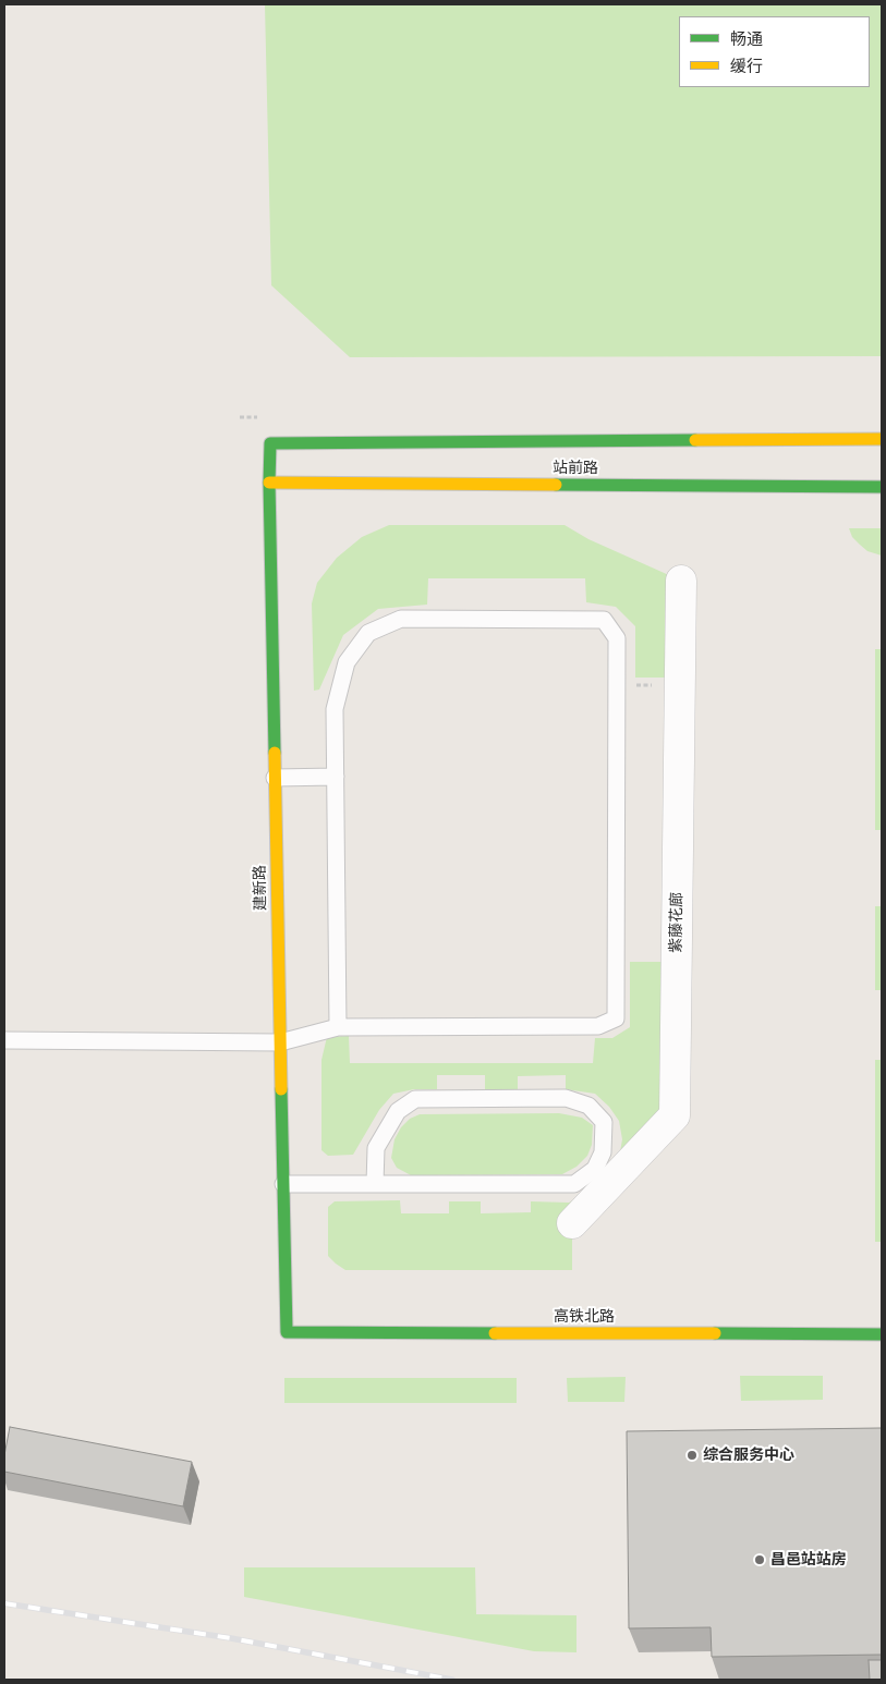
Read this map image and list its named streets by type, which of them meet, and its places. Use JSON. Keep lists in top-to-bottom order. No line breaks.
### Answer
{"streets":{"street":["站前路","建新路","紫藤花廊","高铁北路"]},"crossings":[["站前路","建新路"],["建新路","高铁北路"]],"places":["综合服务中心","昌邑站站房"],"legend":["畅通","缓行"]}
